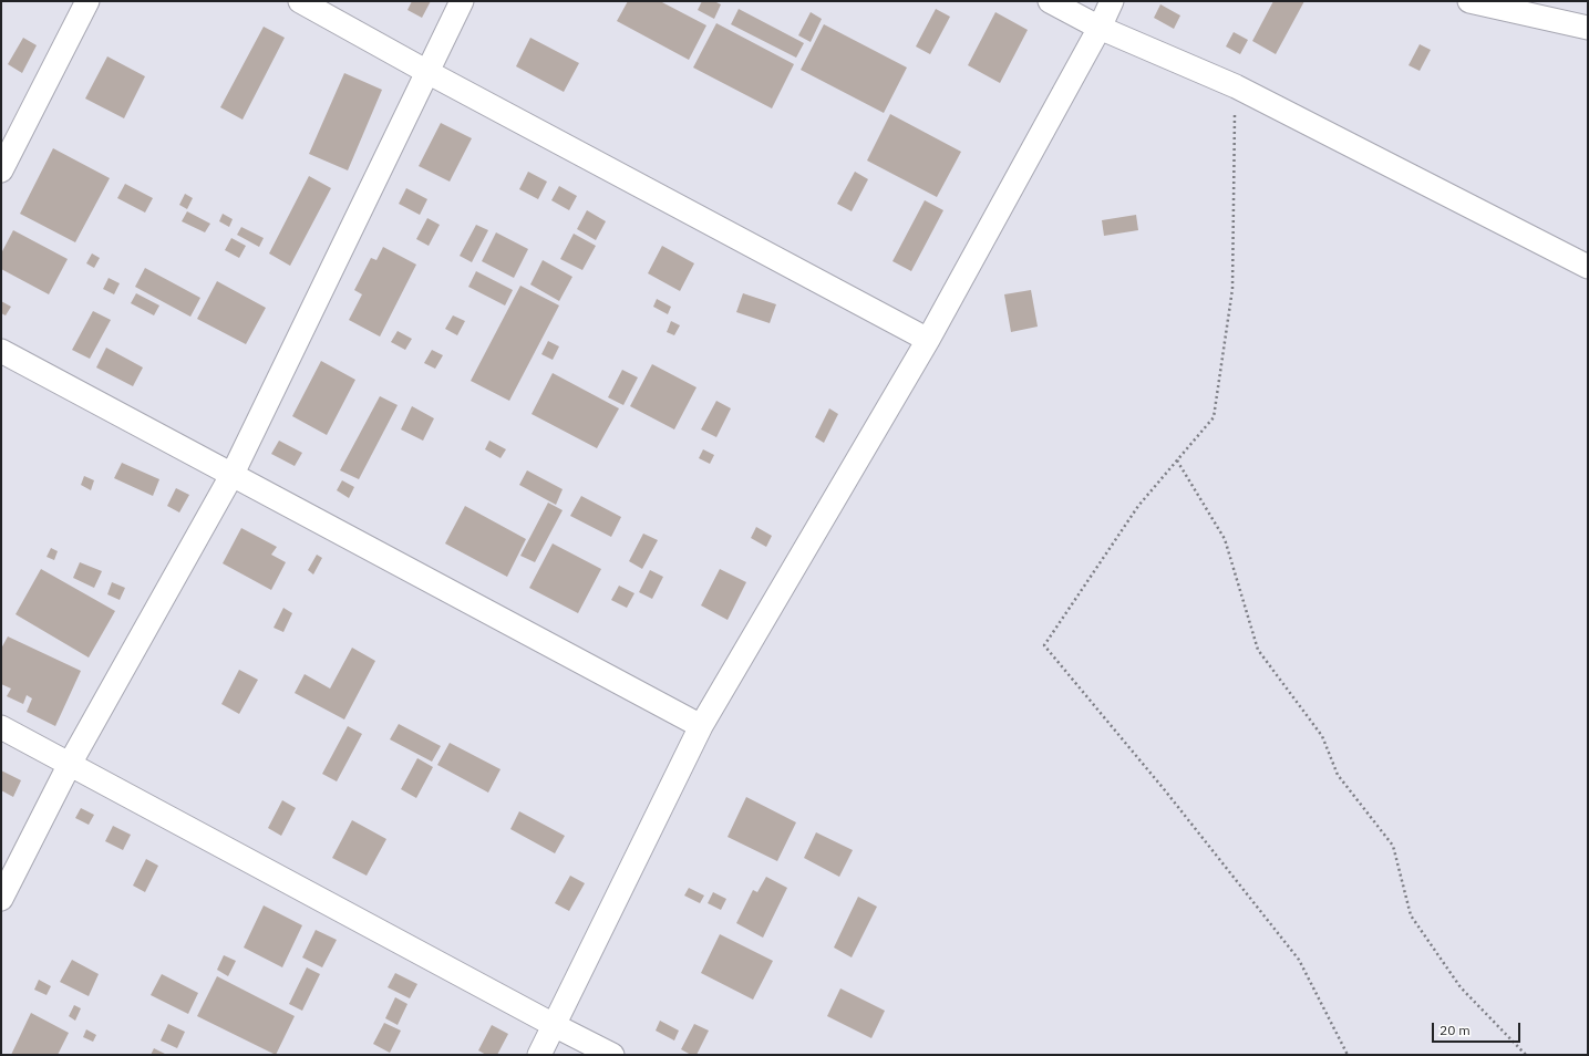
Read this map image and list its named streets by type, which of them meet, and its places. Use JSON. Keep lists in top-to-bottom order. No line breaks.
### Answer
{"scale_bar":"20 m"}
